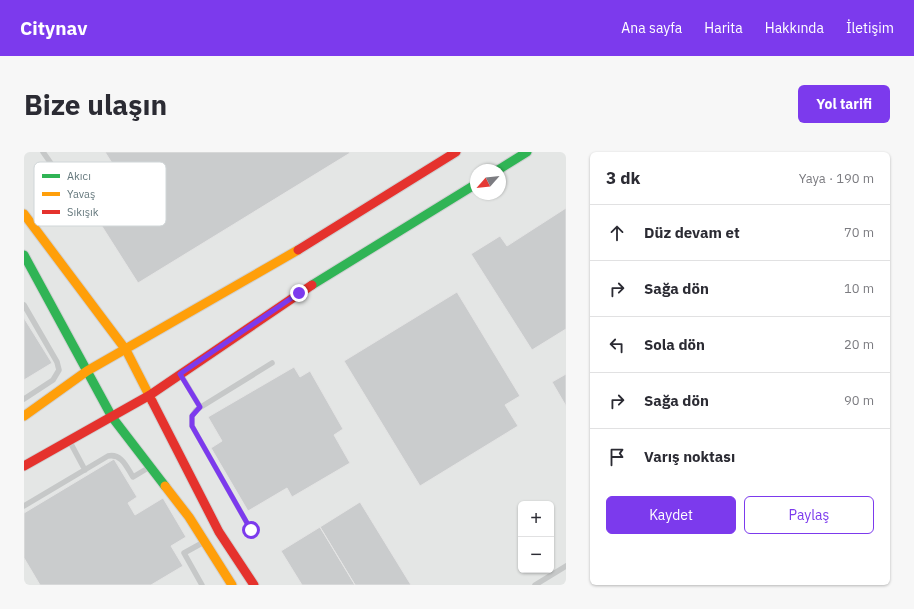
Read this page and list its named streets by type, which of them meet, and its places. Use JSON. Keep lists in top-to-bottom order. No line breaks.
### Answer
{"legend":["Akıcı","Yavaş","Sıkışık"],"north":"bottom left","page":{"header":"Citynav","nav":["Ana sayfa","Harita","Hakkında","İletişim"],"buttons":["Yol tarifi",["Kaydet","Paylaş"]],"title":"Bize ulaşın","heading":["3 dk","Yaya · 190 m"],"list":[["Düz devam et","70 m"],["Sağa dön","10 m"],["Sola dön","20 m"],["Sağa dön","90 m"],"Varış noktası"],"map_buttons":["+","−"]}}
